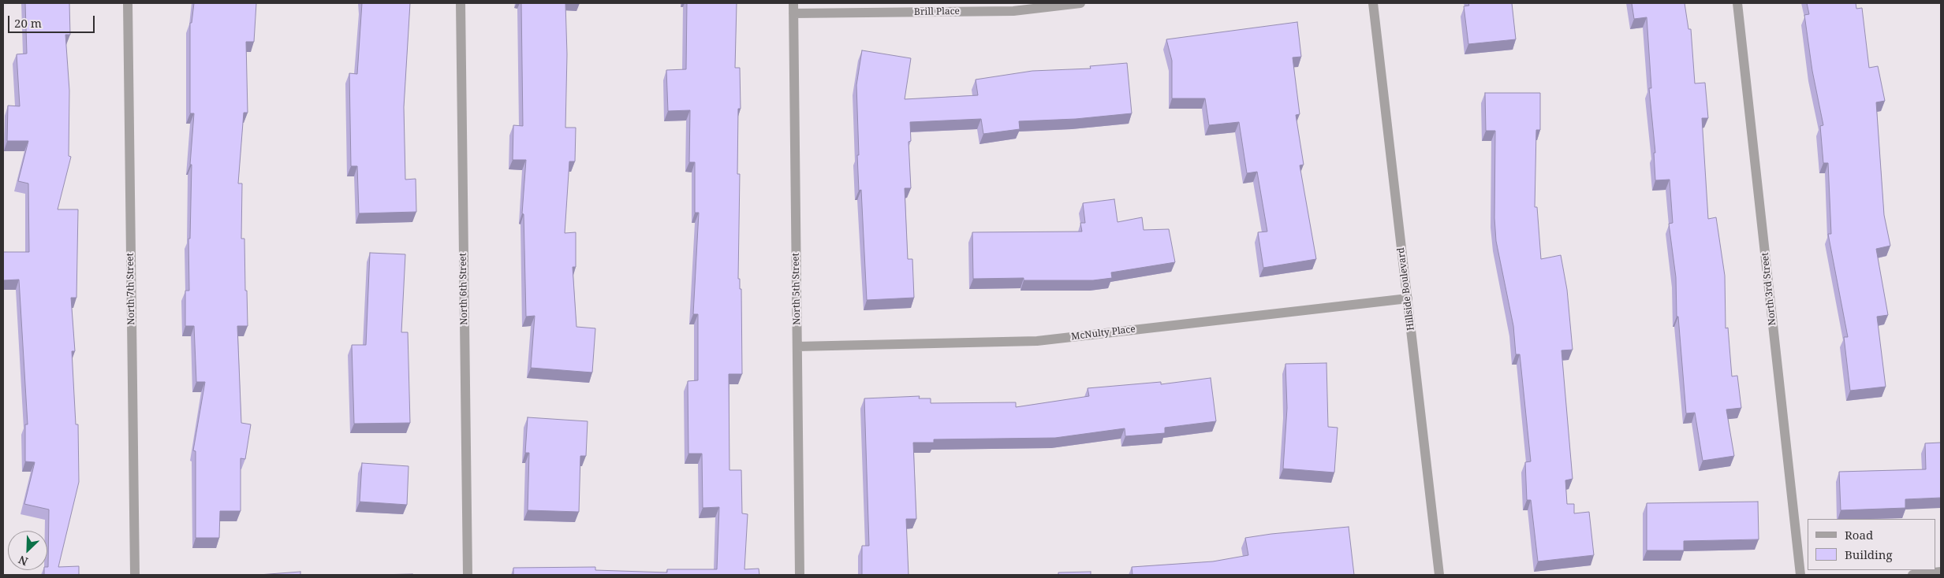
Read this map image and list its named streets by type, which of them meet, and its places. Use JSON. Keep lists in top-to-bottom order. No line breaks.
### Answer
{"streets":{"street":["Brill Place","North 7th Street","North 6th Street","North 5th Street","Hillside Boulevard","North 3rd Street","McNulty Place"]},"crossings":[["Brill Place","North 5th Street"],["North 5th Street","McNulty Place"],["Hillside Boulevard","McNulty Place"]],"legend":["Road","Building"],"scale_bar":"20 m","north":"bottom left"}
